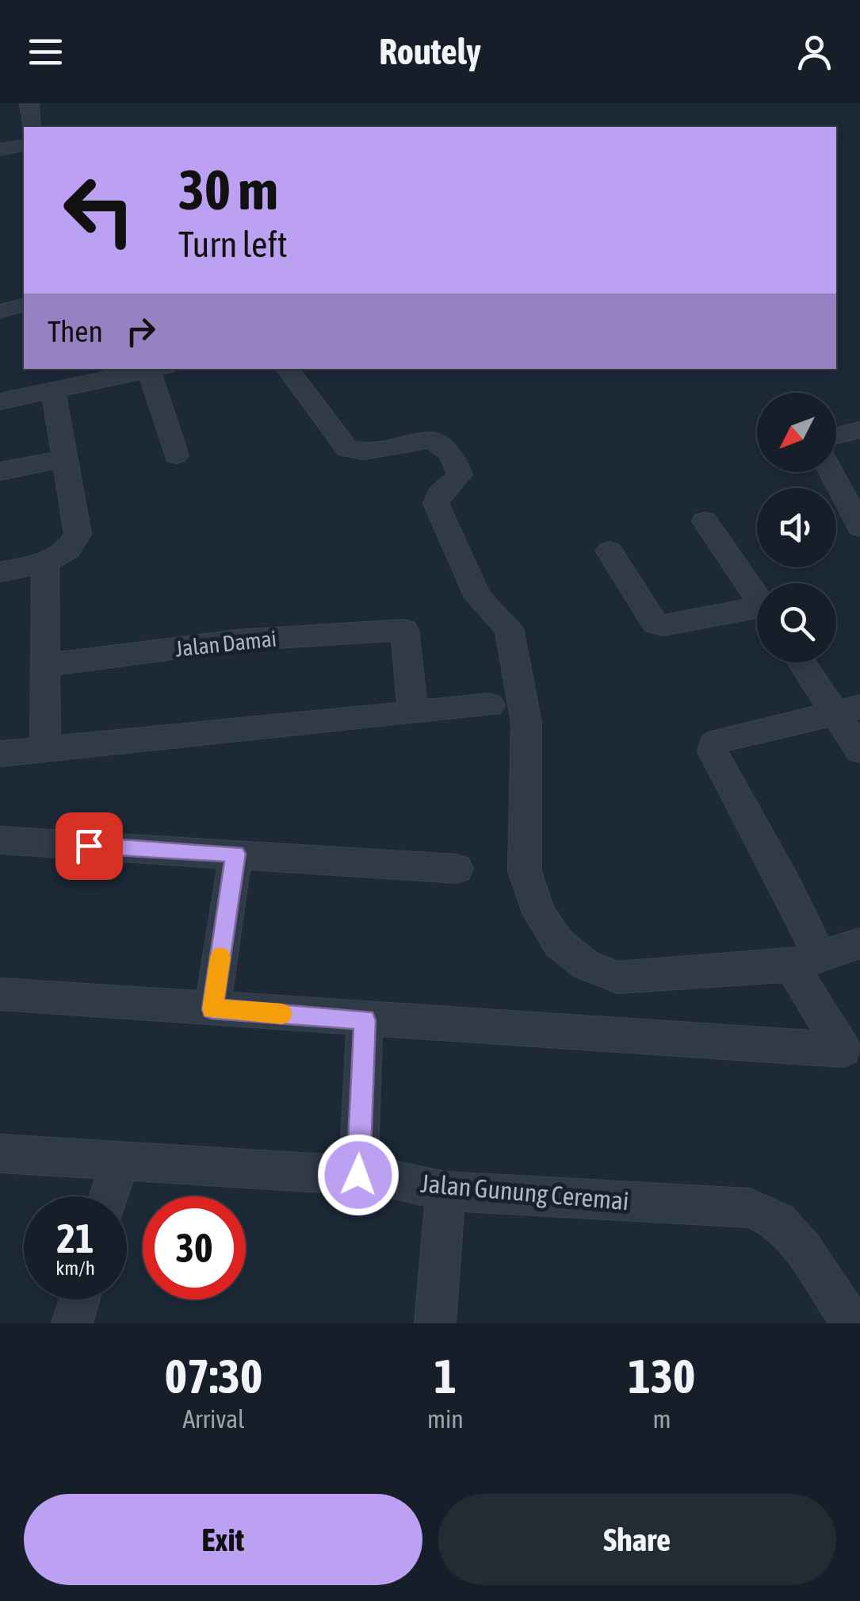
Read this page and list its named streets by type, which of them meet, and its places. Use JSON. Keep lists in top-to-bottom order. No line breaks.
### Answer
{"streets":{"street":["Jalan Damai","Jalan Gunung Ceremai"]},"north":"bottom left","page":{"header":"Routely","turn":["30 m","Turn left"],"then":"Then","speed":"21 km/h","limit":"30","eta":["07:30","Arrival","1","min","130","m"],"buttons":["Exit","Share"]}}
